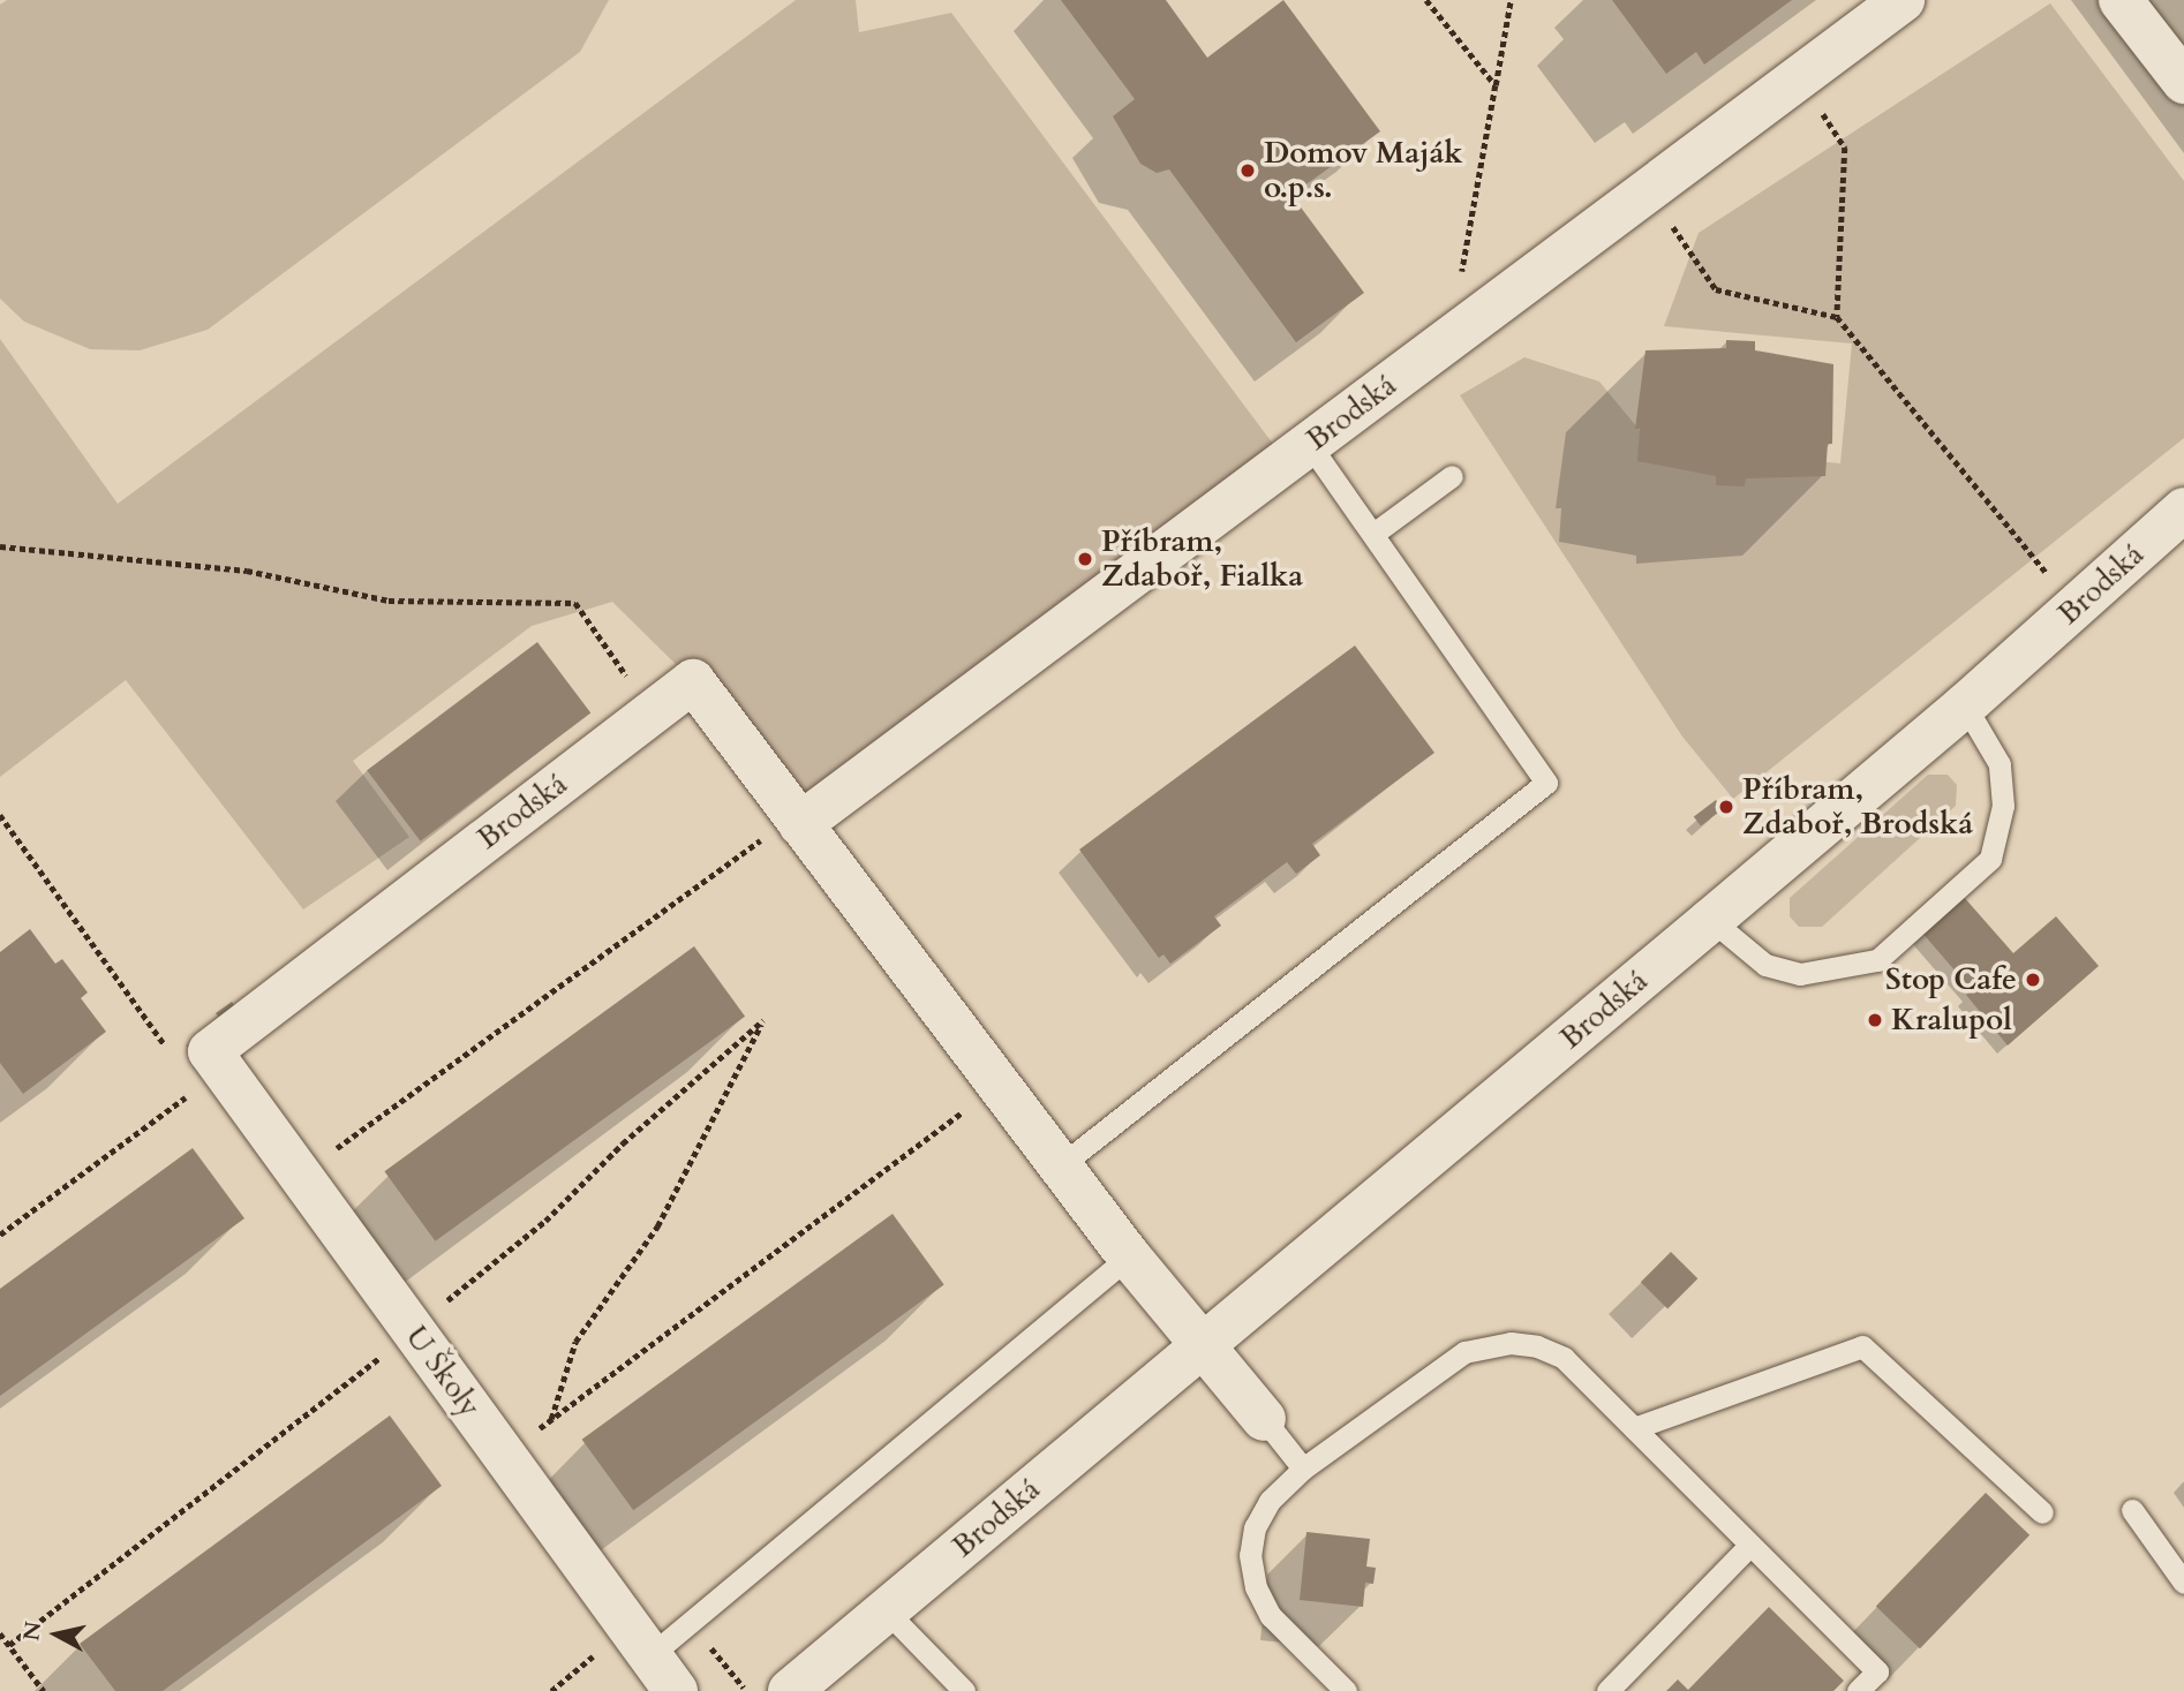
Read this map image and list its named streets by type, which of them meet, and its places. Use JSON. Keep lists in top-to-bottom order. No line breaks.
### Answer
{"streets":{"street":["Brodská","U Školy"]},"crossings":[["Brodská","U Školy"]],"places":["Domov Maják o.p.s.","Příbram, Zdaboř, Fialka","Příbram, Zdaboř, Brodská","Stop Cafe","Kralupol"],"north":"left"}
